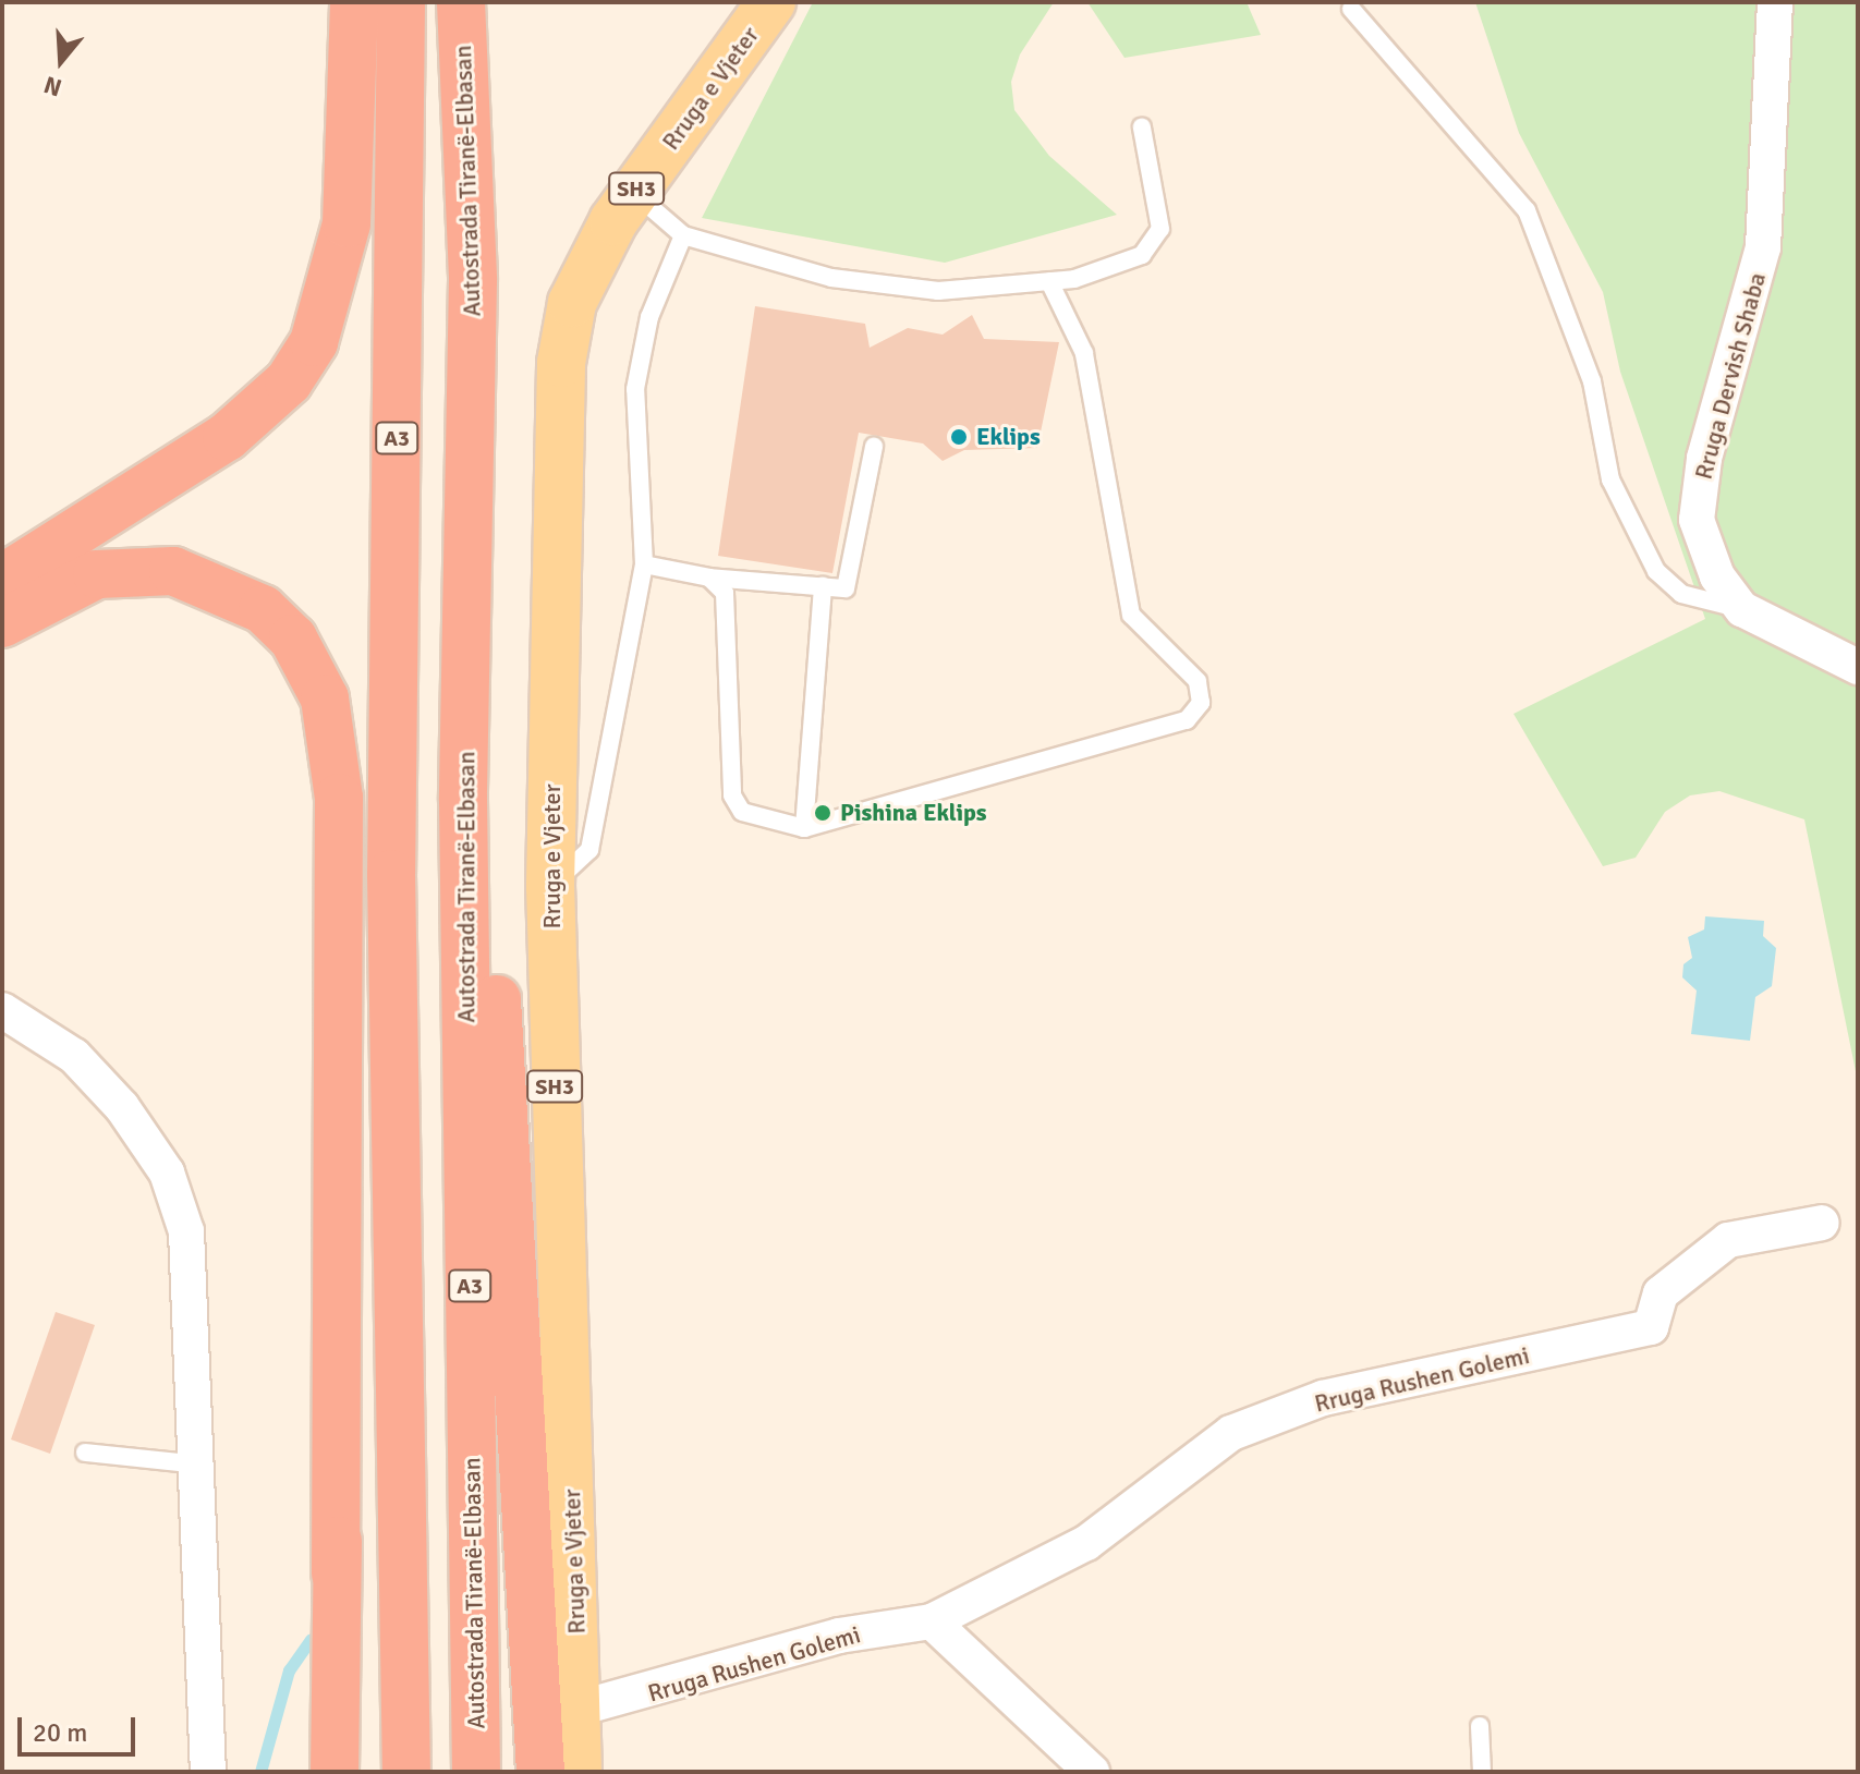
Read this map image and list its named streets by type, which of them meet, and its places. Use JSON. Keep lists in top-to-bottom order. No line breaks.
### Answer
{"streets":{"highway":["Autostrada Tiranë-Elbasan","A3"],"main road":["Rruga e Vjeter","SH3"],"street":["Rruga Dervish Shaba","Rruga Rushen Golemi"]},"crossings":[["Rruga e Vjeter","Rruga Rushen Golemi"]],"places":["Eklips","Pishina Eklips"],"scale_bar":"20 m","north":"bottom"}
